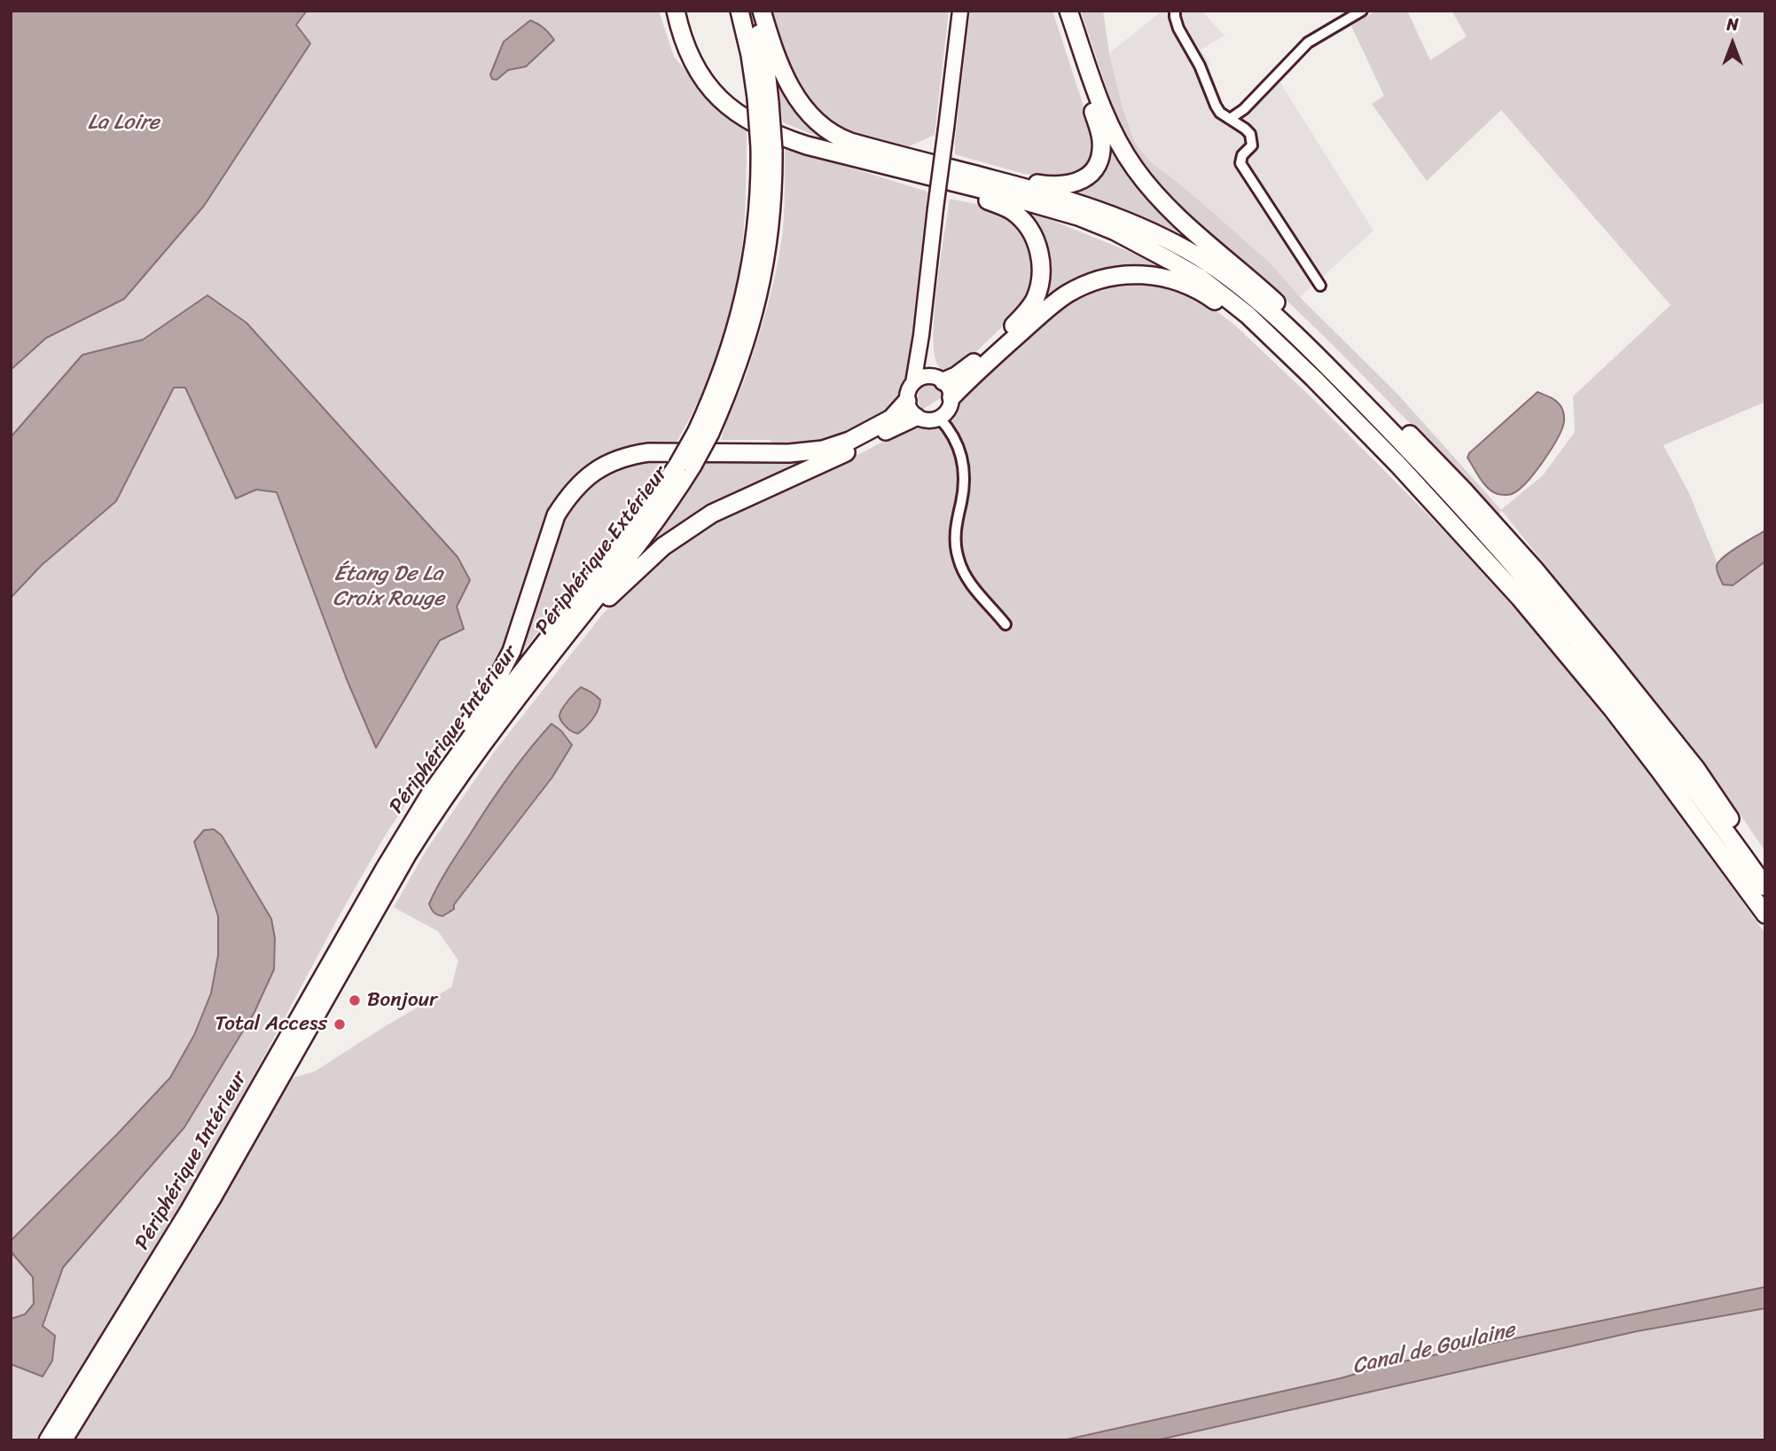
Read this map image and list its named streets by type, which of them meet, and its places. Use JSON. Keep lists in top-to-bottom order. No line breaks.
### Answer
{"streets":{"highway":["Périphérique Extérieur","Périphérique Intérieur"]},"crossings":[["Périphérique Extérieur","Périphérique Intérieur"]],"water":["La Loire","Étang De La Croix Rouge","Canal de Goulaine"],"places":["Bonjour","Total Access"],"north":"top"}
